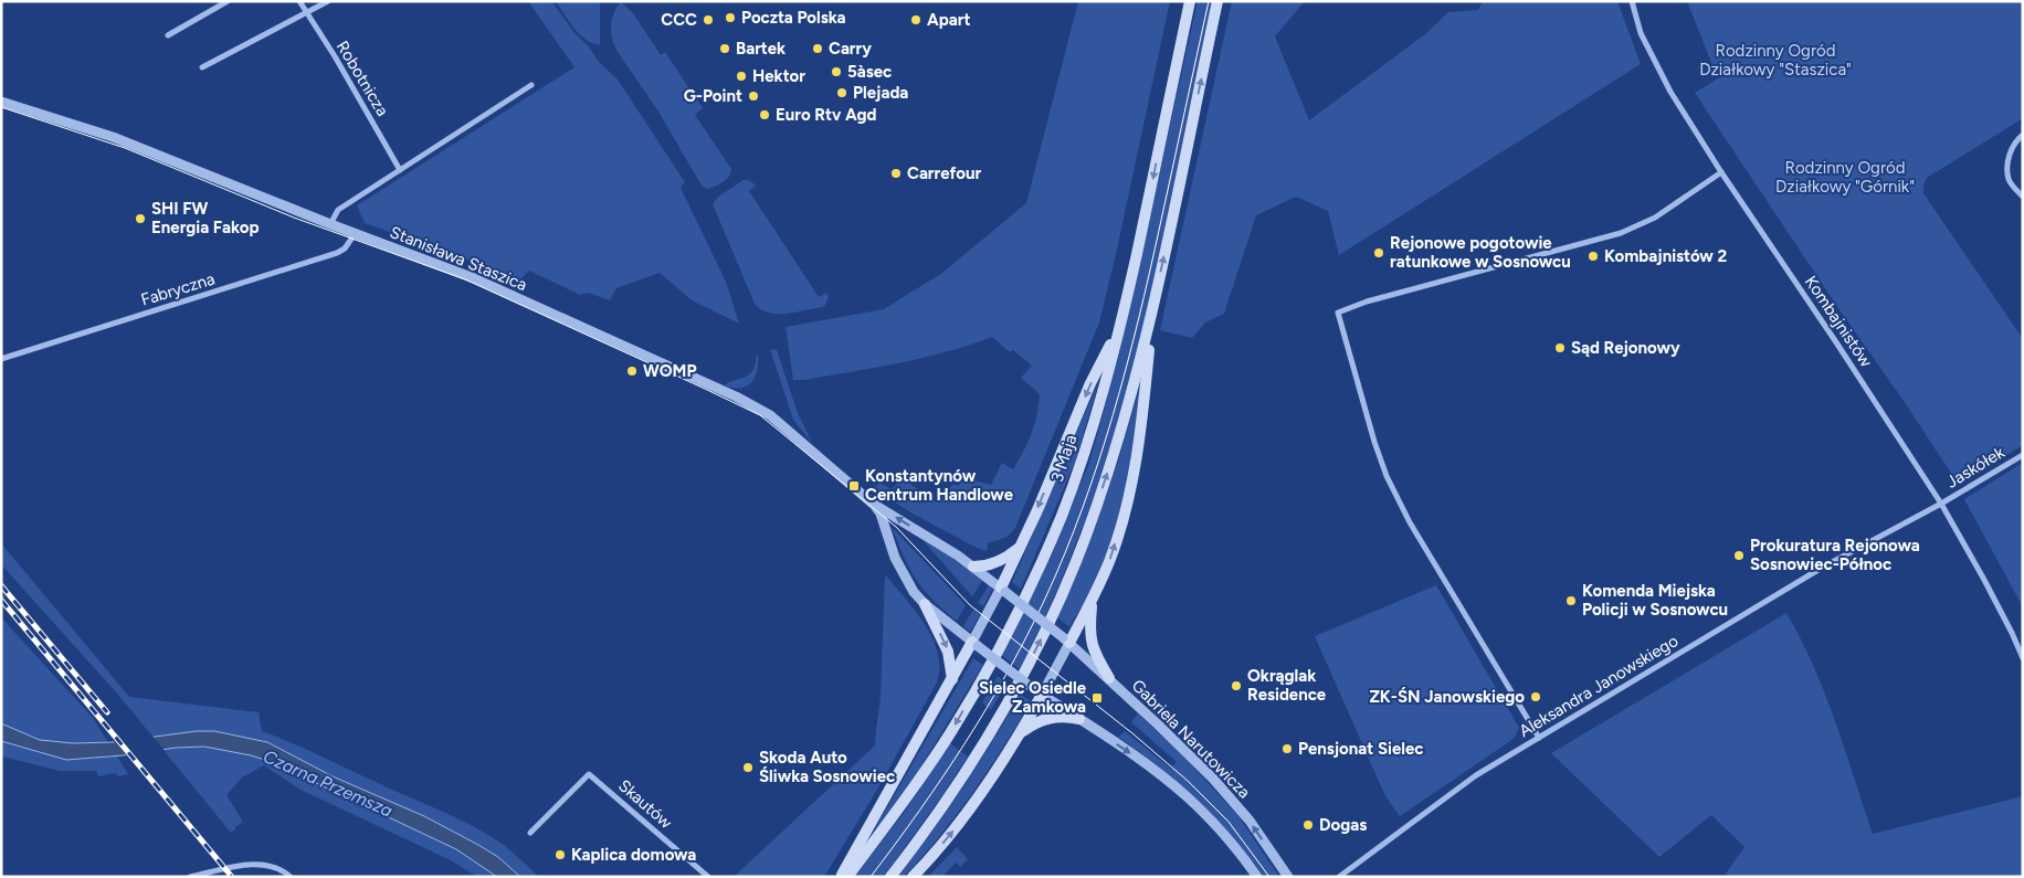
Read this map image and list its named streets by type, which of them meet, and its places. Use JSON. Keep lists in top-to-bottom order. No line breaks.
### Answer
{"streets":{"main road":["3 Maja"],"street":["Robotnicza","Stanisława Staszica","Fabryczna","Kombajnistów","Jaskółek","Aleksandra Janowskiego","Gabriela Narutowicza","Skautów"]},"crossings":[["Stanisława Staszica","Fabryczna"],["Kombajnistów","Jaskółek"],["Kombajnistów","Aleksandra Janowskiego"],["Jaskółek","Aleksandra Janowskiego"]],"water":["Czarna Przemsza"],"parks":["Rodzinny Ogród Działkowy \"Staszica\"","Rodzinny Ogród Działkowy \"Górnik\""],"places":{"other":["Poczta Polska","CCC","Apart","Bartek","Carry","5àsec","Hektor","Plejada","G-Point","Euro Rtv Agd","Carrefour","SHI FW Energia Fakop","Rejonowe pogotowie ratunkowe w Sosnowcu","Kombajnistów 2","Sąd Rejonowy","WOMP","Prokuratura Rejonowa Sosnowiec-Północ","Komenda Miejska Policji w Sosnowcu","Okrąglak Residence","ZK-ŚN Janowskiego","Pensjonat Sielec","Skoda Auto Śliwka Sosnowiec","Dogas","Kaplica domowa"],"transit":["Konstantynów Centrum Handlowe","Sielec Osiedle Zamkowa"]}}
